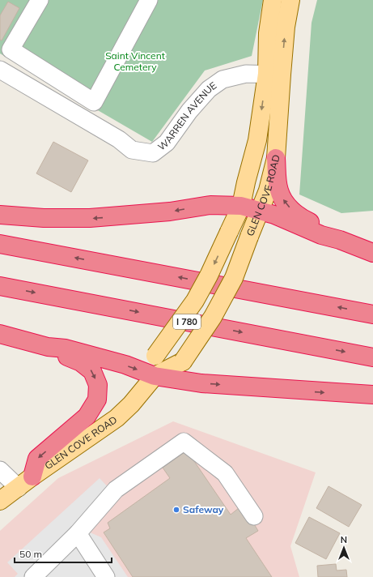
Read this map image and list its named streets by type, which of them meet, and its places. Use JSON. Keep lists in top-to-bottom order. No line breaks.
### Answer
{"streets":{"highway":["I 780"],"main road":["GLEN COVE ROAD"],"street":["WARREN AVENUE"]},"crossings":[["WARREN AVENUE","GLEN COVE ROAD"]],"parks":["Saint Vincent Cemetery"],"places":["Safeway"],"scale_bar":"50 m","north":"top"}
